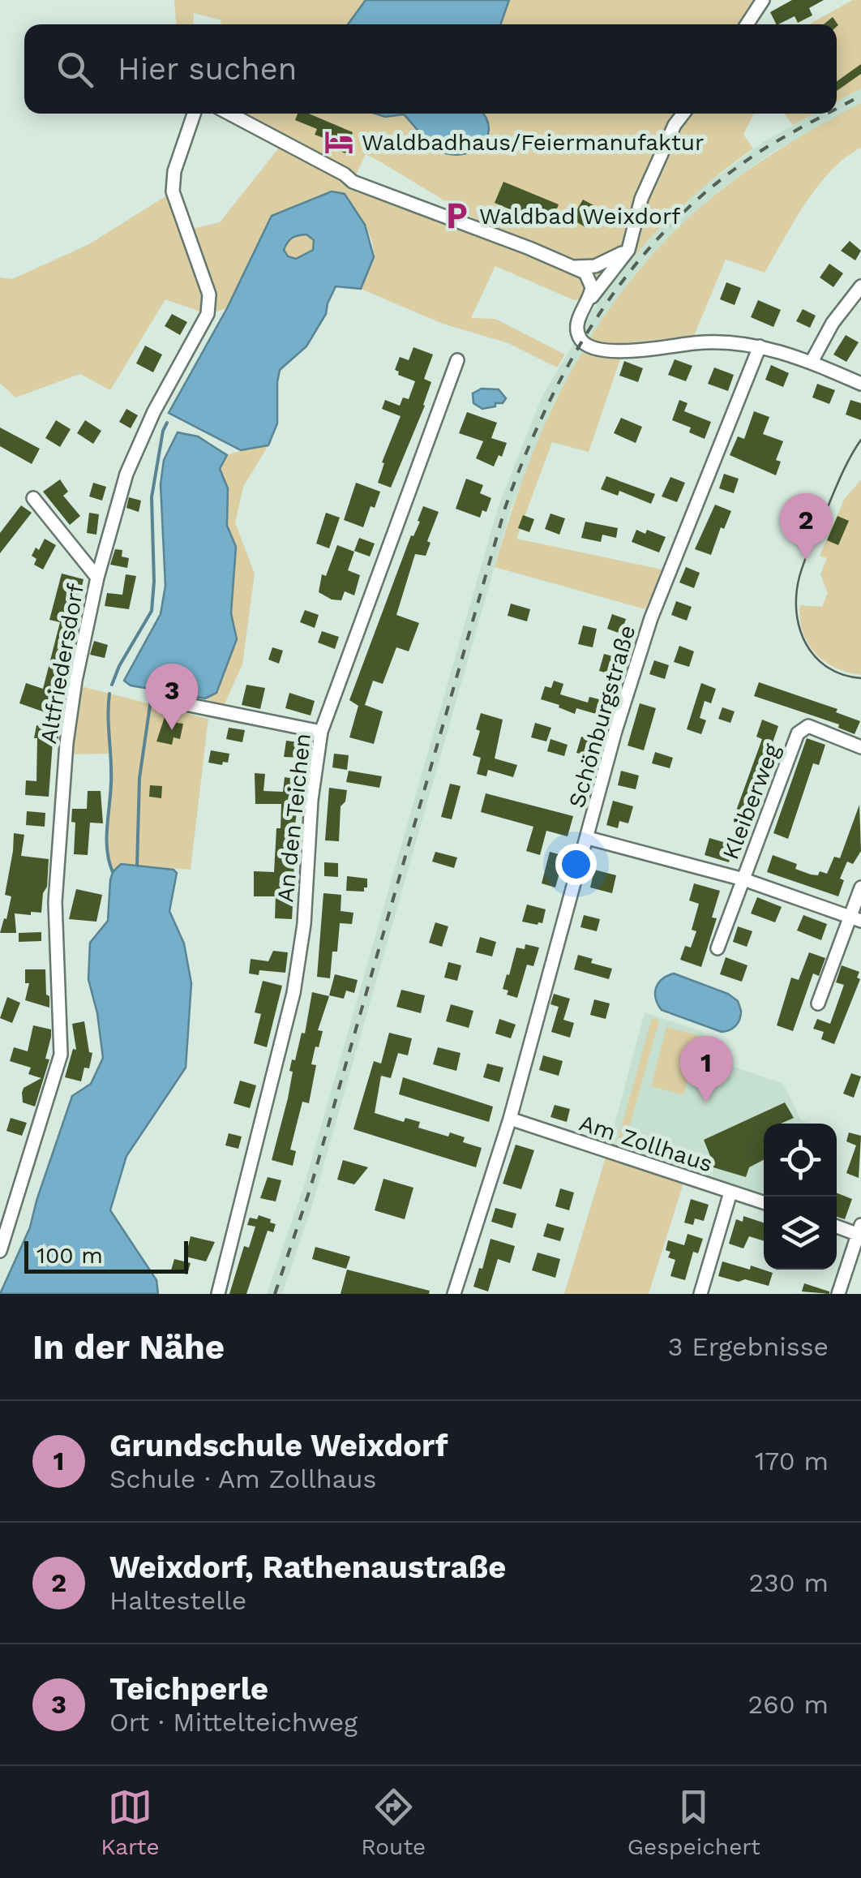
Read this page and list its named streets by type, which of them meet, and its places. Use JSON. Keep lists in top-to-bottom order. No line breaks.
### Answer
{"streets":{"street":["Altfriedersdorf","Schönburgstraße","Kleiberweg","An den Teichen","Am Zollhaus"]},"crossings":[["Schönburgstraße","Am Zollhaus"]],"places":{"hotel":["Waldbadhaus/Feiermanufaktur"],"parking":["Waldbad Weixdorf"]},"scale_bar":"100 m","page":{"search":"Hier suchen","pins":["2","3","1"],"scale":"100 m","heading":["In der Nähe","3 Ergebnisse"],"list":[{"mark":"1","name":"Grundschule Weixdorf","note":"Schule · Am Zollhaus","value":"170 m"},{"mark":"2","name":"Weixdorf, Rathenaustraße","note":"Haltestelle","value":"230 m"},{"mark":"3","name":"Teichperle","note":"Ort · Mittelteichweg","value":"260 m"}],"nav":["Karte","Route","Gespeichert"]}}
